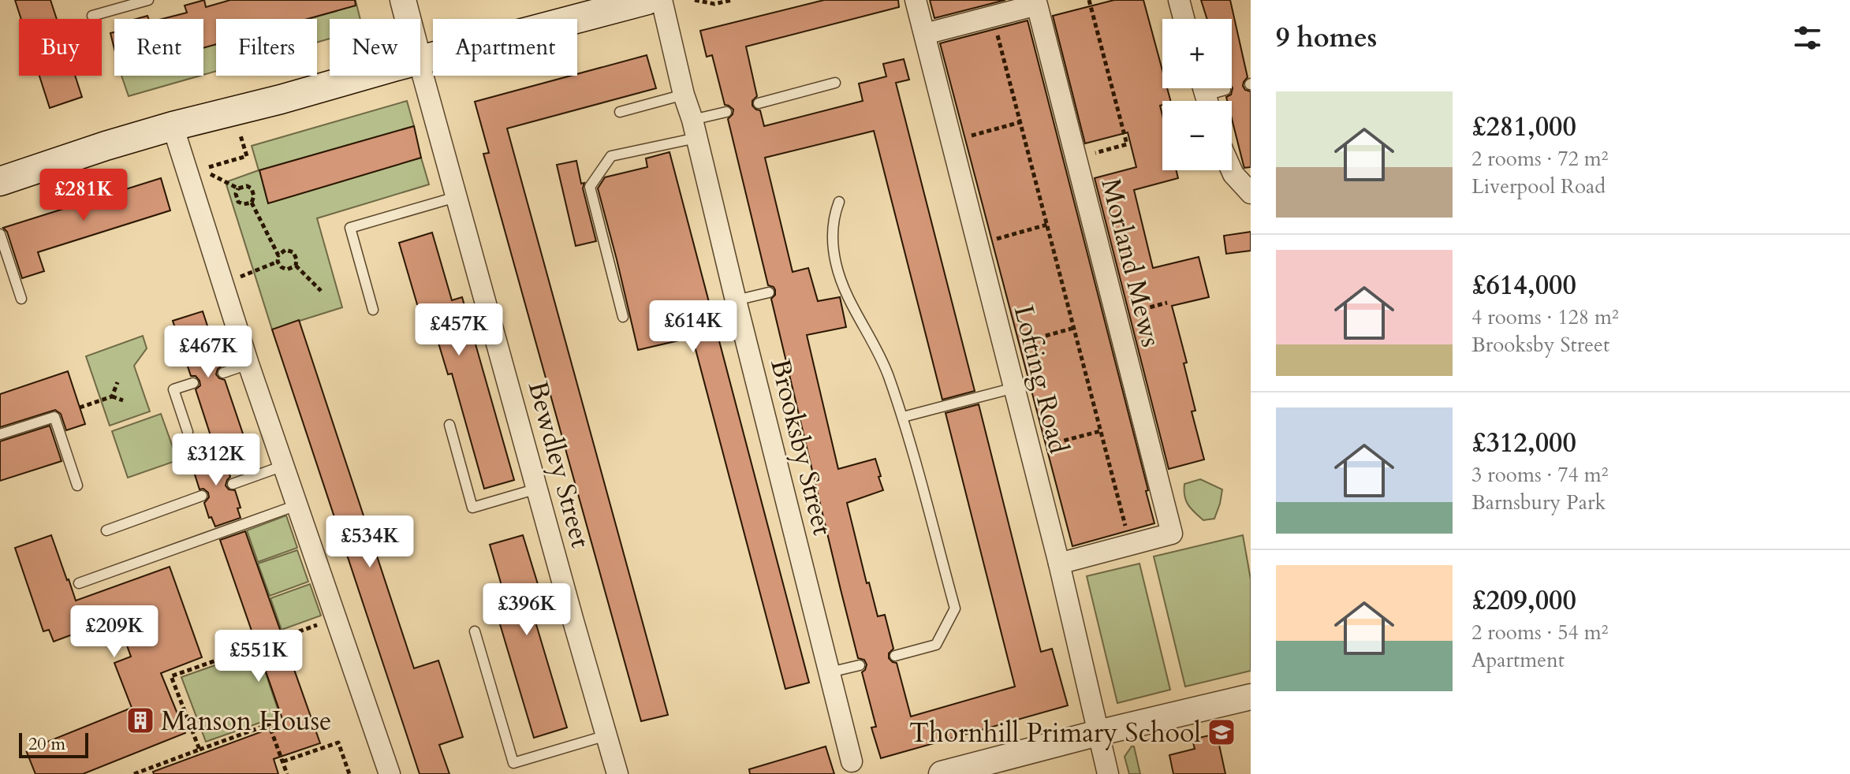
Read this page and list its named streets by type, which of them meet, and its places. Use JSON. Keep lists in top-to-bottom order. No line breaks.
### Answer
{"streets":{"street":["Morland Mews","Lofting Road","Brooksby Street","Bewdley Street"]},"crossings":[["Morland Mews","Lofting Road"]],"places":{"building":["Manson House"],"school or university":["Thornhill Primary School"]},"scale_bar":"20 m","page":{"heading":"9 homes","map_buttons":["+","−"],"chip":["Buy","Rent","Filters","New","Apartment"],"list":[{"name":"£281,000","note":"2 rooms · 72 m² · Liverpool Road"},{"name":"£614,000","note":"4 rooms · 128 m² · Brooksby Street"},{"name":"£312,000","note":"3 rooms · 74 m² · Barnsbury Park"},{"name":"£209,000","note":"2 rooms · 54 m² · Apartment"}],"price":["£281K","£614K","£457K","£467K","£312K","£534K","£396K","£209K","£551K"],"scale":"20 m"}}
